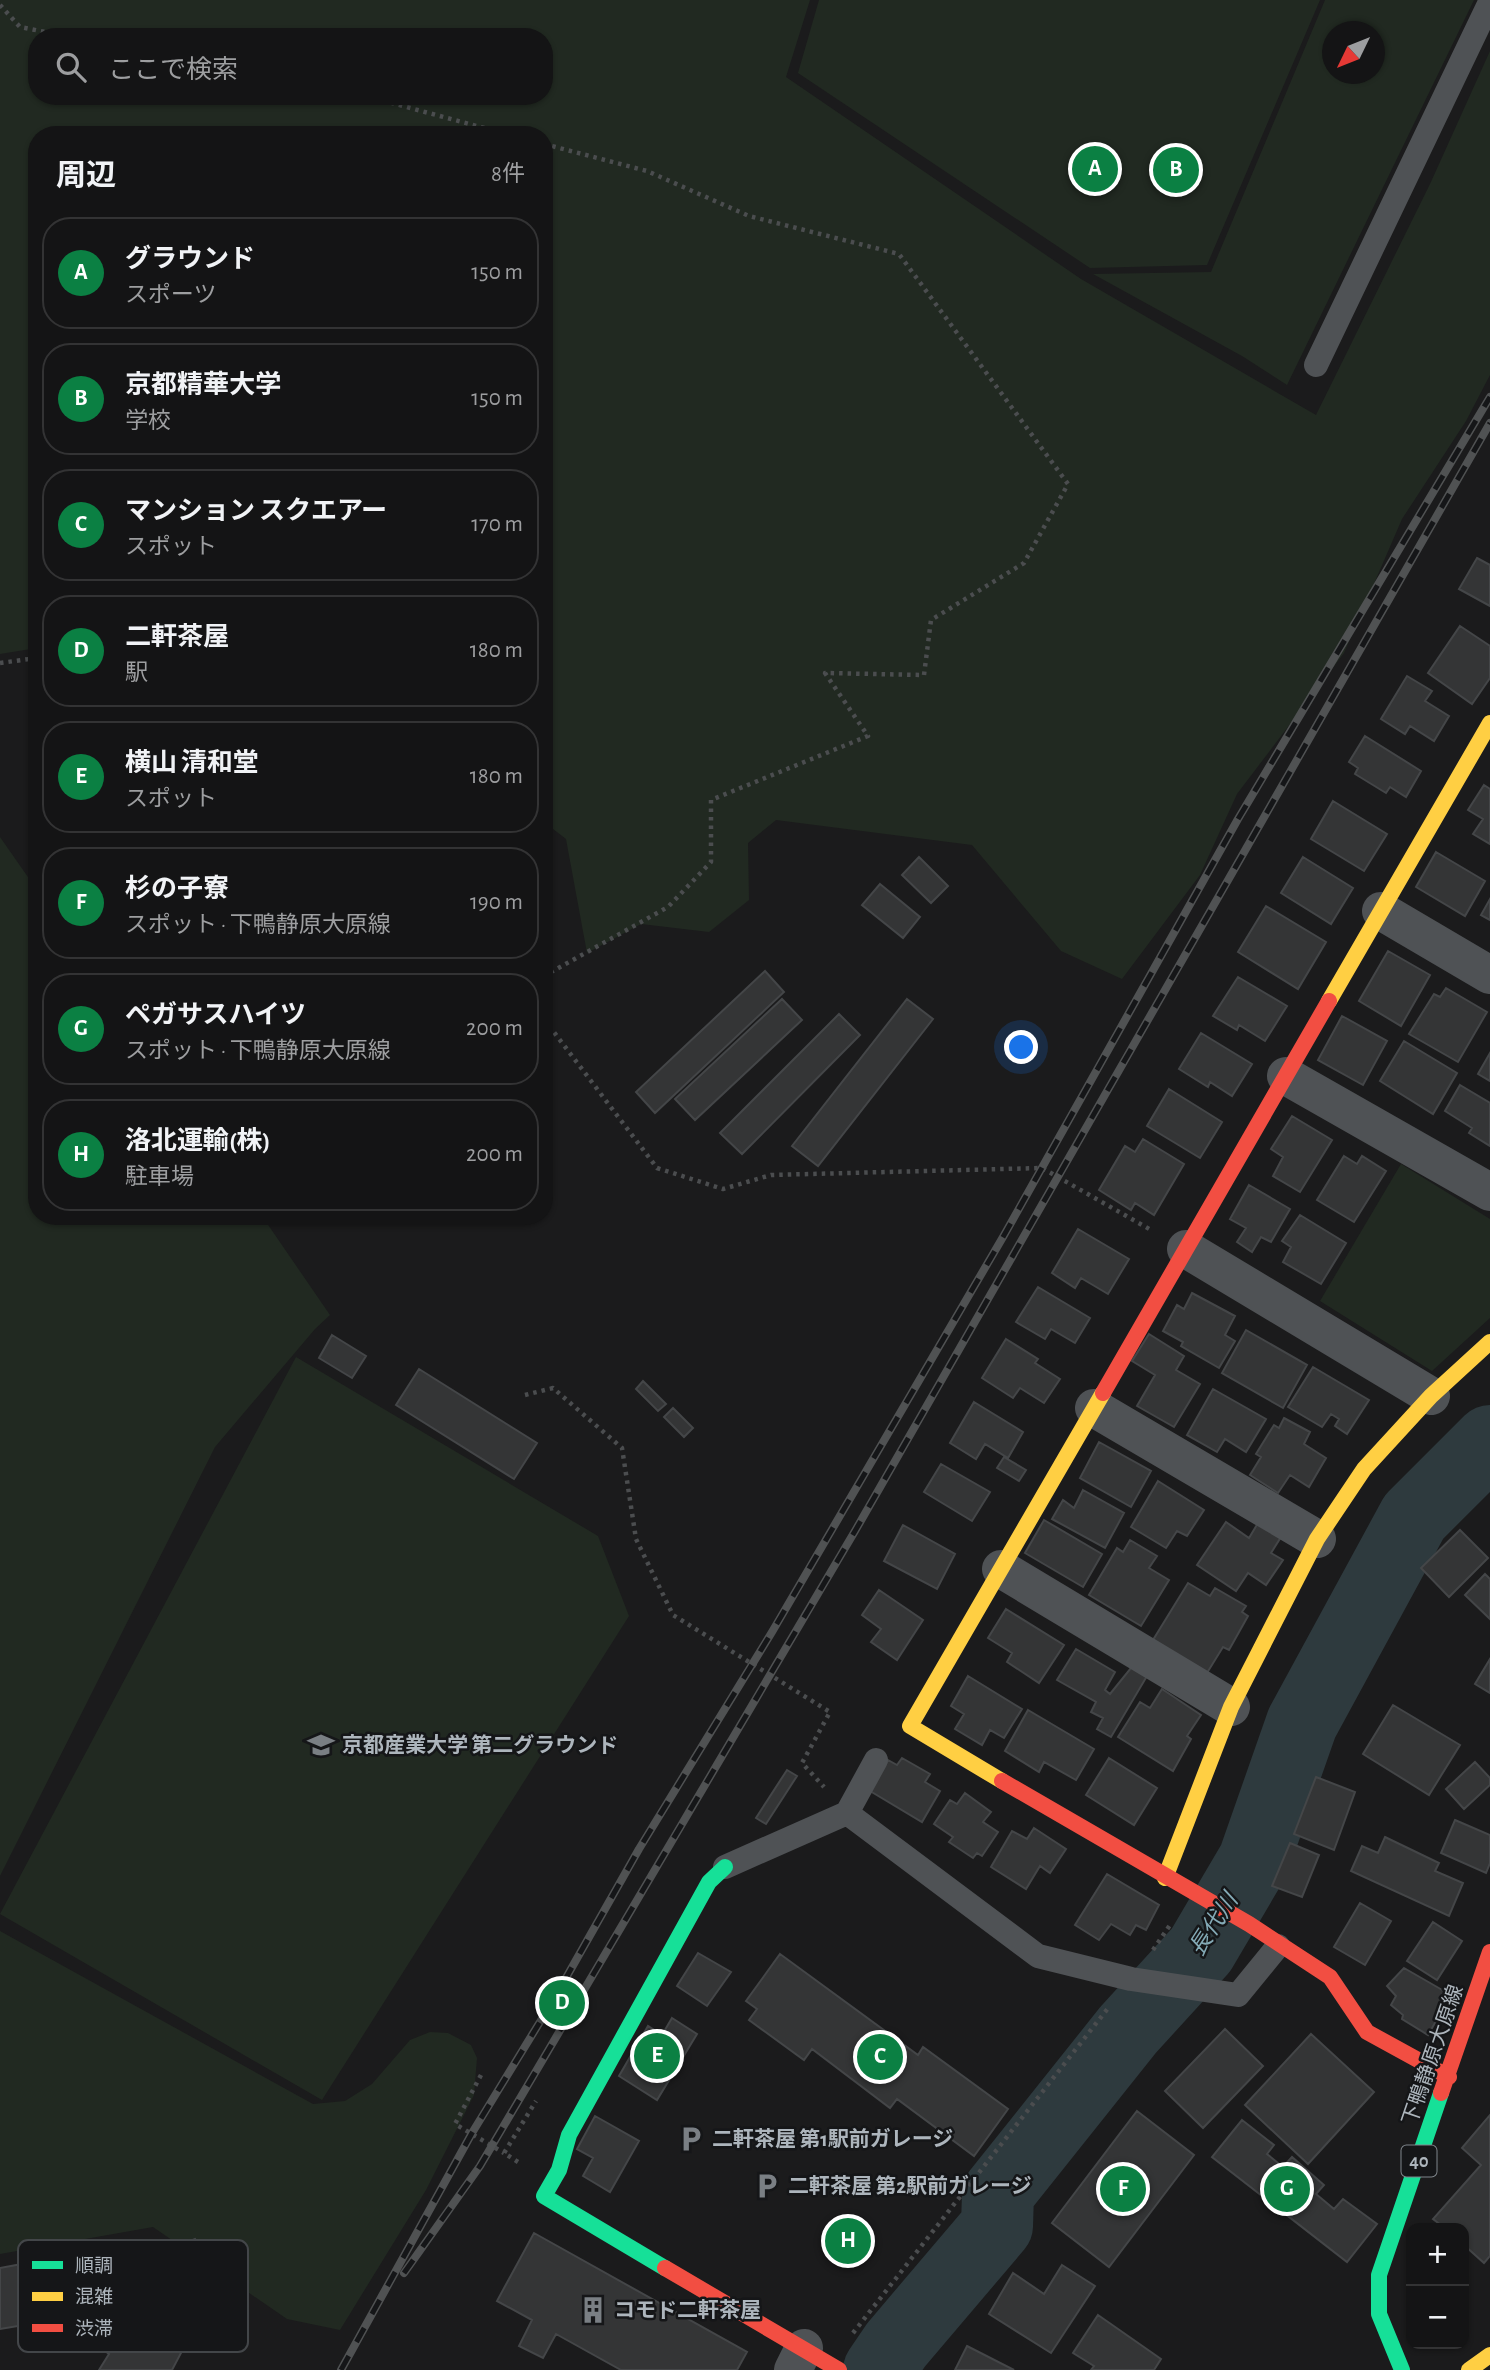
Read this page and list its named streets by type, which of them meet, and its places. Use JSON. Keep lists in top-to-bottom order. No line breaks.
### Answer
{"streets":{"street":["下鴨静原大原線","40"]},"water":["長代川"],"places":{"school or university":["京都産業大学 第二グラウンド"],"parking":["二軒茶屋 第1駅前ガレージ","二軒茶屋 第2駅前ガレージ"],"building":["コモド二軒茶屋"]},"legend":["順調","混雑","渋滞"],"north":"bottom left","page":{"search":"ここで検索","heading":["周辺","8件"],"pins":["A","B","D","E","C","F","G","H"],"list":[{"mark":"A","name":"グラウンド","note":"スポーツ","value":"150 m"},{"mark":"B","name":"京都精華大学","note":"学校","value":"150 m"},{"mark":"C","name":"マンション スクエアー","note":"スポット","value":"170 m"},{"mark":"D","name":"二軒茶屋","note":"駅","value":"180 m"},{"mark":"E","name":"横山 清和堂","note":"スポット","value":"180 m"},{"mark":"F","name":"杉の子寮","note":"スポット · 下鴨静原大原線","value":"190 m"},{"mark":"G","name":"ペガサスハイツ","note":"スポット · 下鴨静原大原線","value":"200 m"},{"mark":"H","name":"洛北運輸(株)","note":"駐車場","value":"200 m"}],"map_buttons":["+","−"]}}
